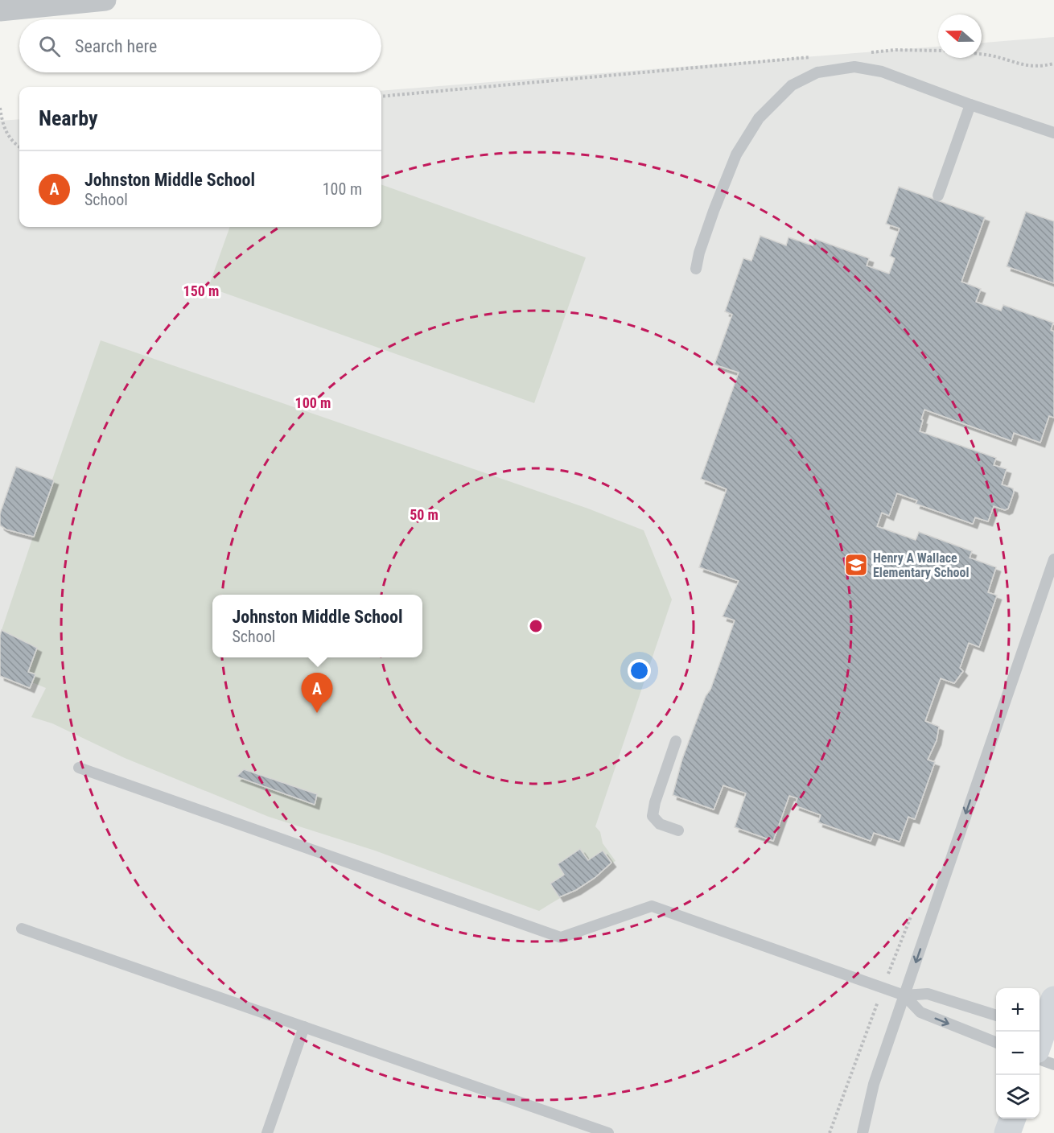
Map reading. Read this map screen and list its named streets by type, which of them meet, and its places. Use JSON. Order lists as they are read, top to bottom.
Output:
{
  "places": {
    "school or university": ["Henry A Wallace Elementary School"]
  },
  "north": "left",
  "page": {
    "search": "Search here",
    "heading": "Nearby",
    "list": [
      {
        "mark": "A",
        "name": "Johnston Middle School",
        "note": "School",
        "value": "100 m"
      }
    ],
    "popup": ["Johnston Middle School", "School"],
    "pins": "A",
    "map_buttons": ["+", "−"]
  },
  "rings": ["150 m", "100 m", "50 m"]
}
